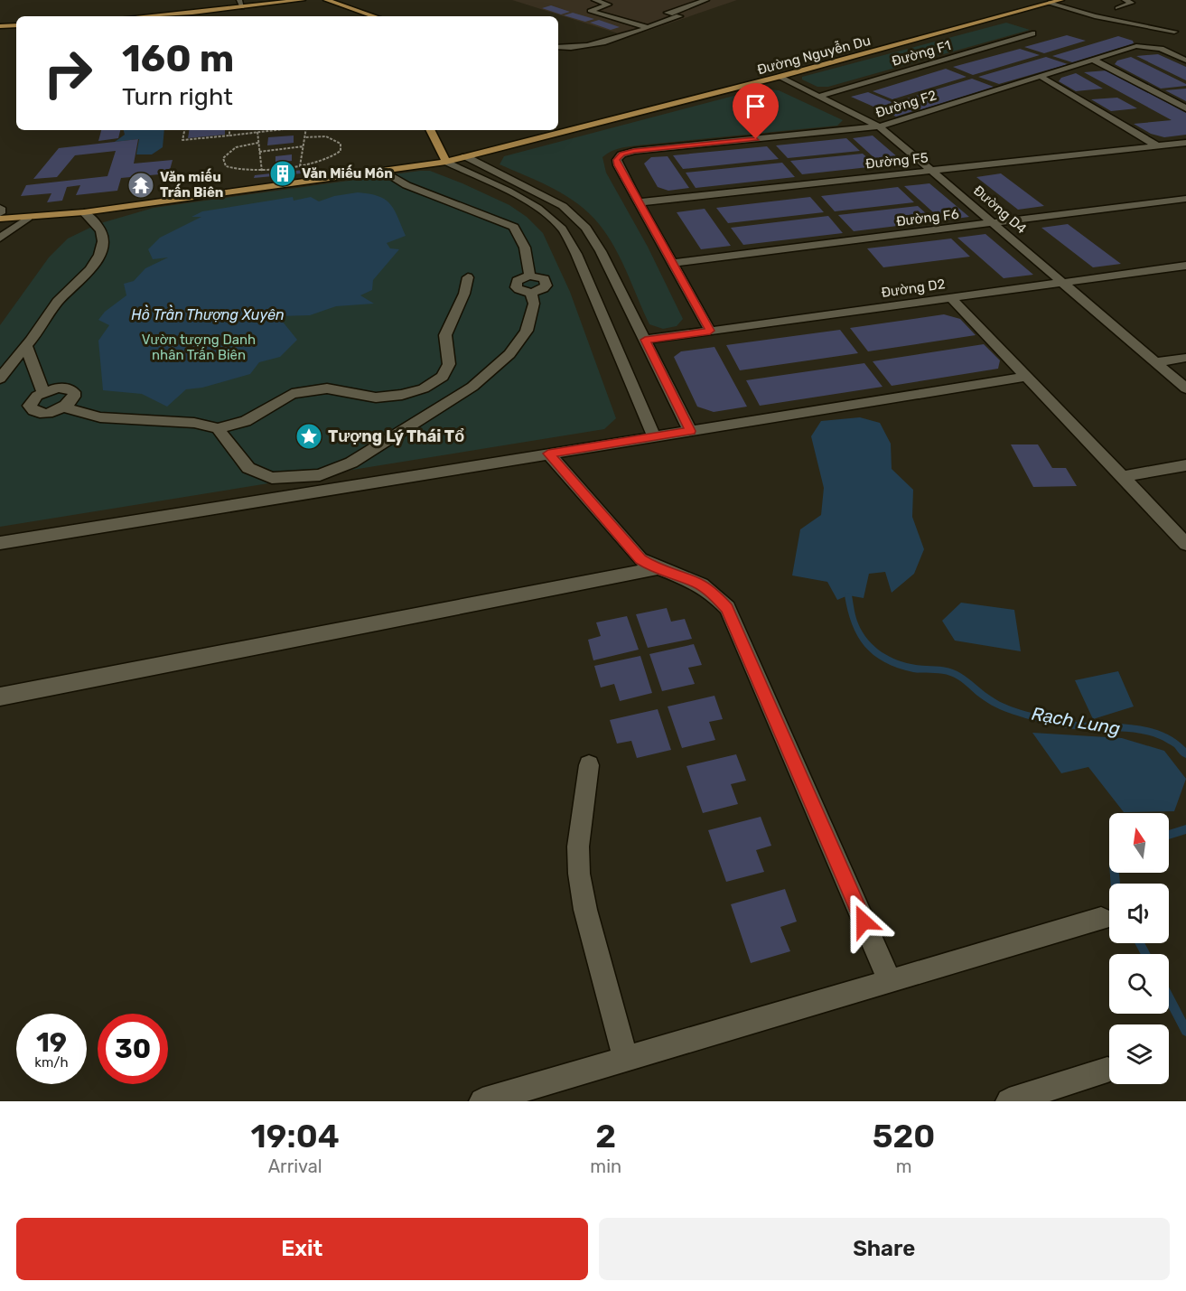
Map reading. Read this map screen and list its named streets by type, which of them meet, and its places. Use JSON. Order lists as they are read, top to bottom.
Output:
{
  "streets": {
    "main road": ["Đường Nguyễn Du"],
    "street": [
      "Đường F1",
      "Đường F2",
      "Đường F5",
      "Đường D4",
      "Đường F6",
      "Đường D2"
    ]
  },
  "crossings": [
    ["Đường F1", "Đường D4"],
    ["Đường Nguyễn Du", "Đường D4"],
    ["Đường F2", "Đường F5"],
    ["Đường F2", "Đường D4"],
    ["Đường F5", "Đường D4"],
    ["Đường D4", "Đường F6"],
    ["Đường D4", "Đường D2"]
  ],
  "water": ["Hồ Trần Thượng Xuyên", "Rạch Lung"],
  "parks": ["Vườn tượng Danh nhân Trấn Biên"],
  "places": {
    "building": ["Văn Miếu Môn"],
    "temple": ["Văn miếu Trấn Biên"],
    "place": ["Tượng Lý Thái Tổ"]
  },
  "north": "top",
  "page": {
    "turn": ["160 m", "Turn right"],
    "speed": "19 km/h",
    "limit": "30",
    "eta": [
      "19:04",
      "Arrival",
      "2",
      "min",
      "520",
      "m"
    ],
    "buttons": ["Exit", "Share"]
  }
}
